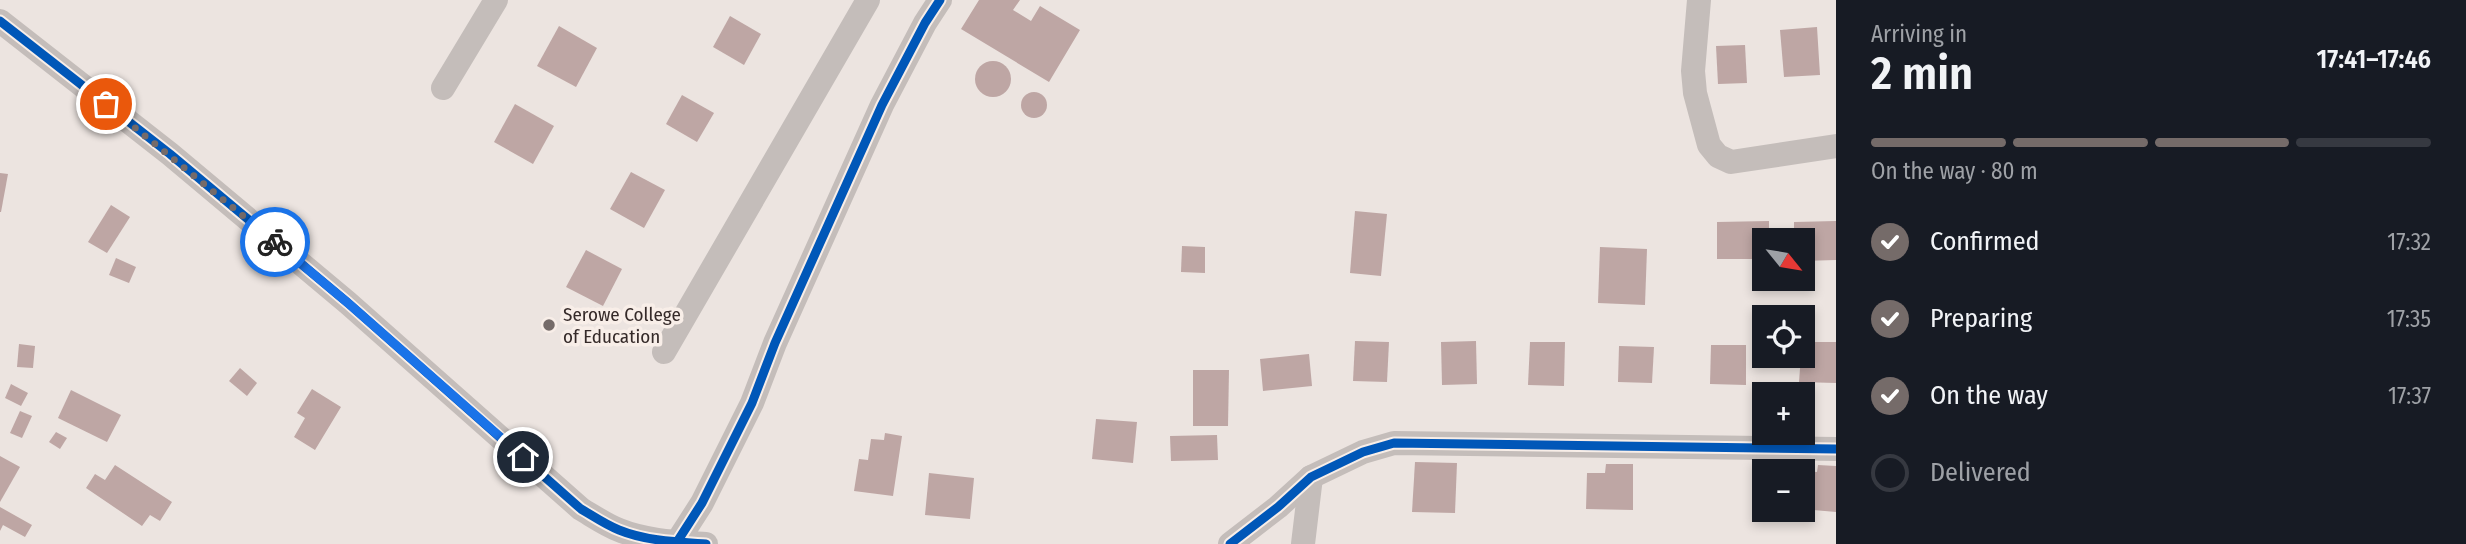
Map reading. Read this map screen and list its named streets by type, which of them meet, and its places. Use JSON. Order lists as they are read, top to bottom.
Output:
{
  "places": ["Serowe College of Education"],
  "north": "bottom right",
  "page": {
    "heading": ["2 min", "Arriving in", "17:41–17:46"],
    "bar": "On the way · 80 m",
    "list": [
      ["Confirmed", "17:32"],
      ["Preparing", "17:35"],
      ["On the way", "17:37"],
      "Delivered"
    ],
    "map_buttons": ["+", "−"]
  }
}
